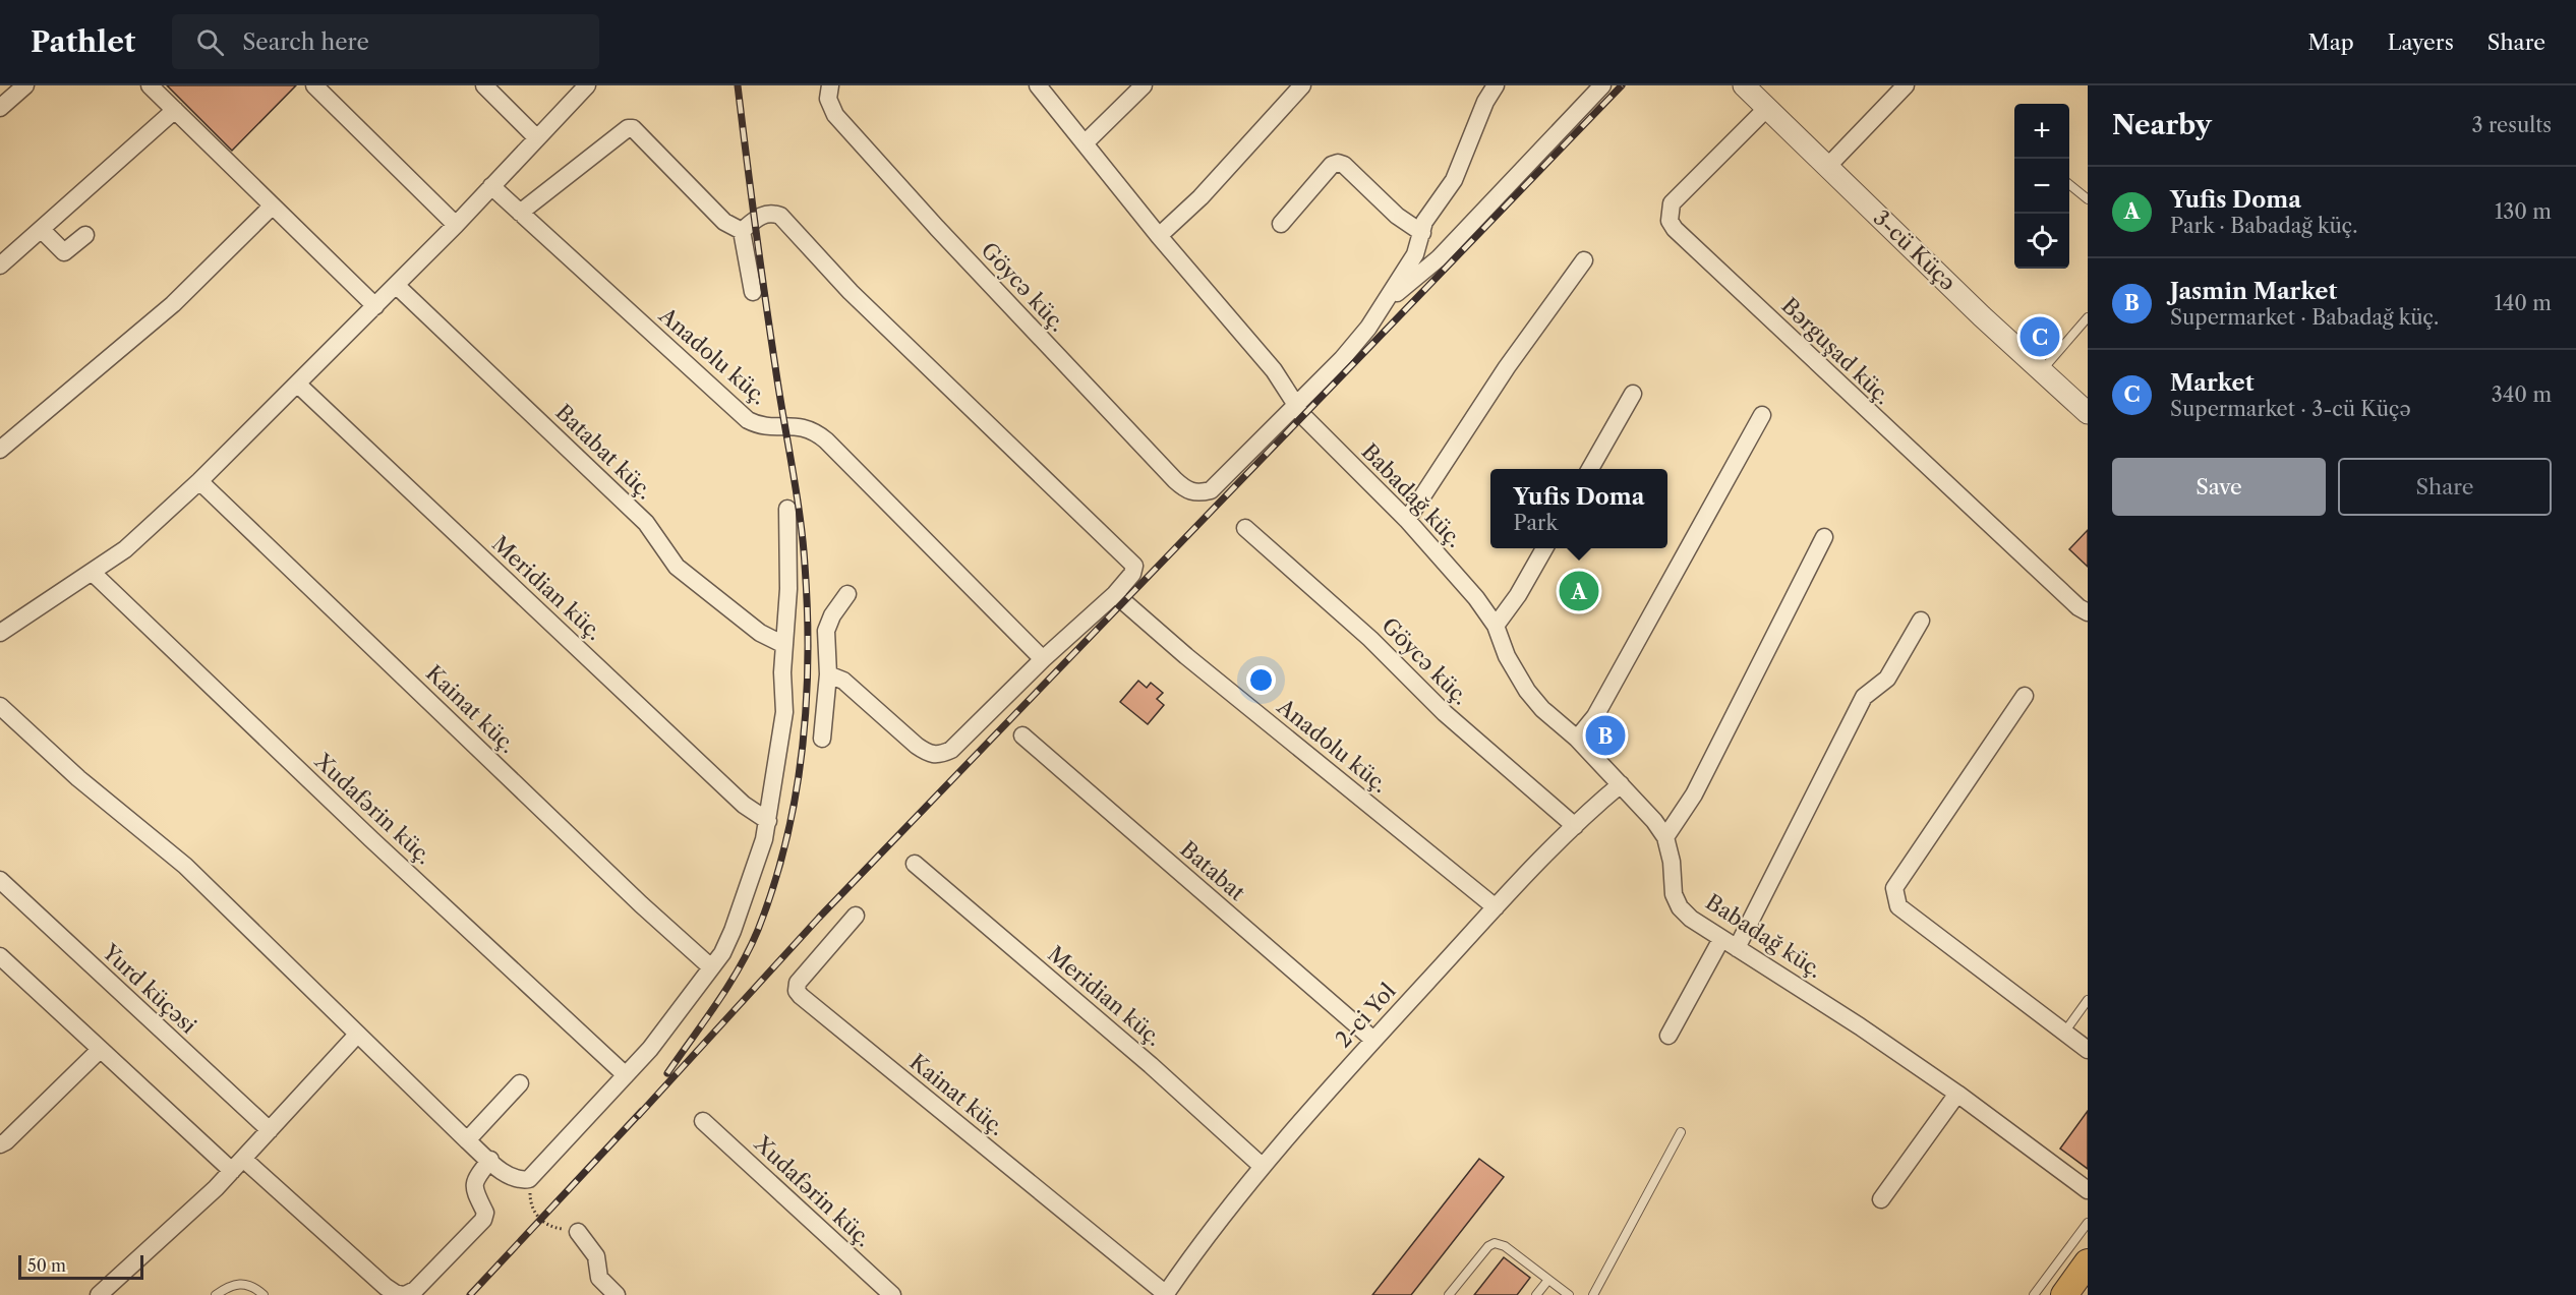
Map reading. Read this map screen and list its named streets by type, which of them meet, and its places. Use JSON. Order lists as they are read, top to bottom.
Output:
{
  "streets": {
    "street": [
      "3-cü Küçə",
      "Göycə küç.",
      "Bərguşad küç.",
      "Anadolu küç.",
      "Batabat küç.",
      "Babadağ küç.",
      "Meridian küç.",
      "Kainat küç.",
      "Xudafərin küç.",
      "Batabat",
      "Yurd küçəsi",
      "2-ci Yol"
    ]
  },
  "crossings": [
    ["3-cü Küçə", "Bərguşad küç."],
    ["Göycə küç.", "Babadağ küç."],
    ["Göycə küç.", "2-ci Yol"],
    ["Anadolu küç.", "2-ci Yol"],
    ["Babadağ küç.", "2-ci Yol"],
    ["Meridian küç.", "2-ci Yol"],
    ["Kainat küç.", "2-ci Yol"],
    ["Batabat", "2-ci Yol"]
  ],
  "scale_bar": "50 m",
  "page": {
    "header": "Pathlet",
    "search": "Search here",
    "nav": ["Map", "Layers", "Share"],
    "heading": ["Nearby", "3 results"],
    "map_buttons": ["+", "−"],
    "list": [
      {
        "mark": "A",
        "name": "Yufis Doma",
        "note": "Park · Babadağ küç.",
        "value": "130 m"
      },
      {
        "mark": "B",
        "name": "Jasmin Market",
        "note": "Supermarket · Babadağ küç.",
        "value": "140 m"
      },
      {
        "mark": "C",
        "name": "Market",
        "note": "Supermarket · 3-cü Küçə",
        "value": "340 m"
      }
    ],
    "pins": ["C", "A", "B"],
    "buttons": ["Save", "Share"],
    "popup": ["Yufis Doma", "Park"],
    "scale": "50 m"
  }
}
